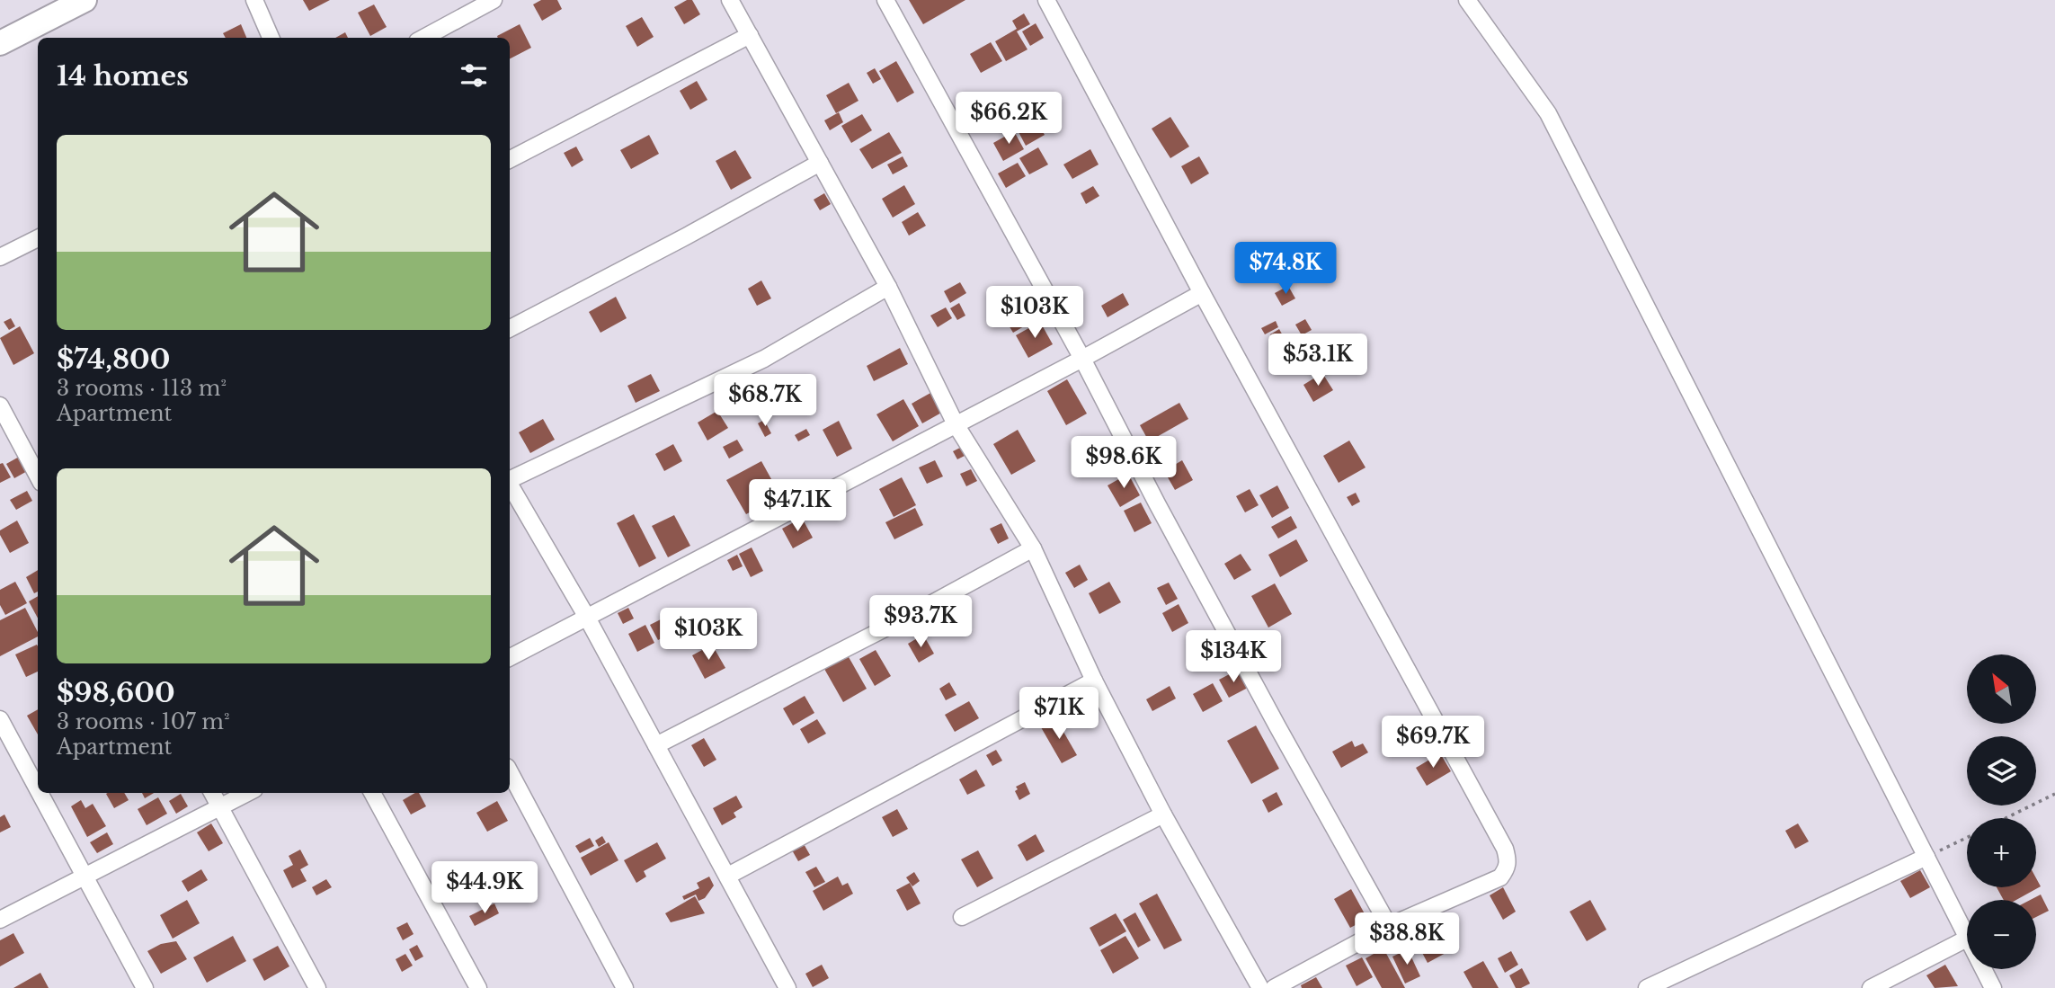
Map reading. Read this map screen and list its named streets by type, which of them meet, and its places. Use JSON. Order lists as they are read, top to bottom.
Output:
{
  "north": "top left",
  "page": {
    "heading": "14 homes",
    "price": [
      "$66.2K",
      "$74.8K",
      "$103K",
      "$53.1K",
      "$68.7K",
      "$98.6K",
      "$47.1K",
      "$93.7K",
      "$103K",
      "$134K",
      "$71K",
      "$69.7K",
      "$44.9K",
      "$38.8K"
    ],
    "list": [
      {
        "name": "$74,800",
        "note": "3 rooms · 113 m² · Apartment"
      },
      {
        "name": "$98,600",
        "note": "3 rooms · 107 m² · Apartment"
      }
    ],
    "map_buttons": ["+", "−"]
  }
}
